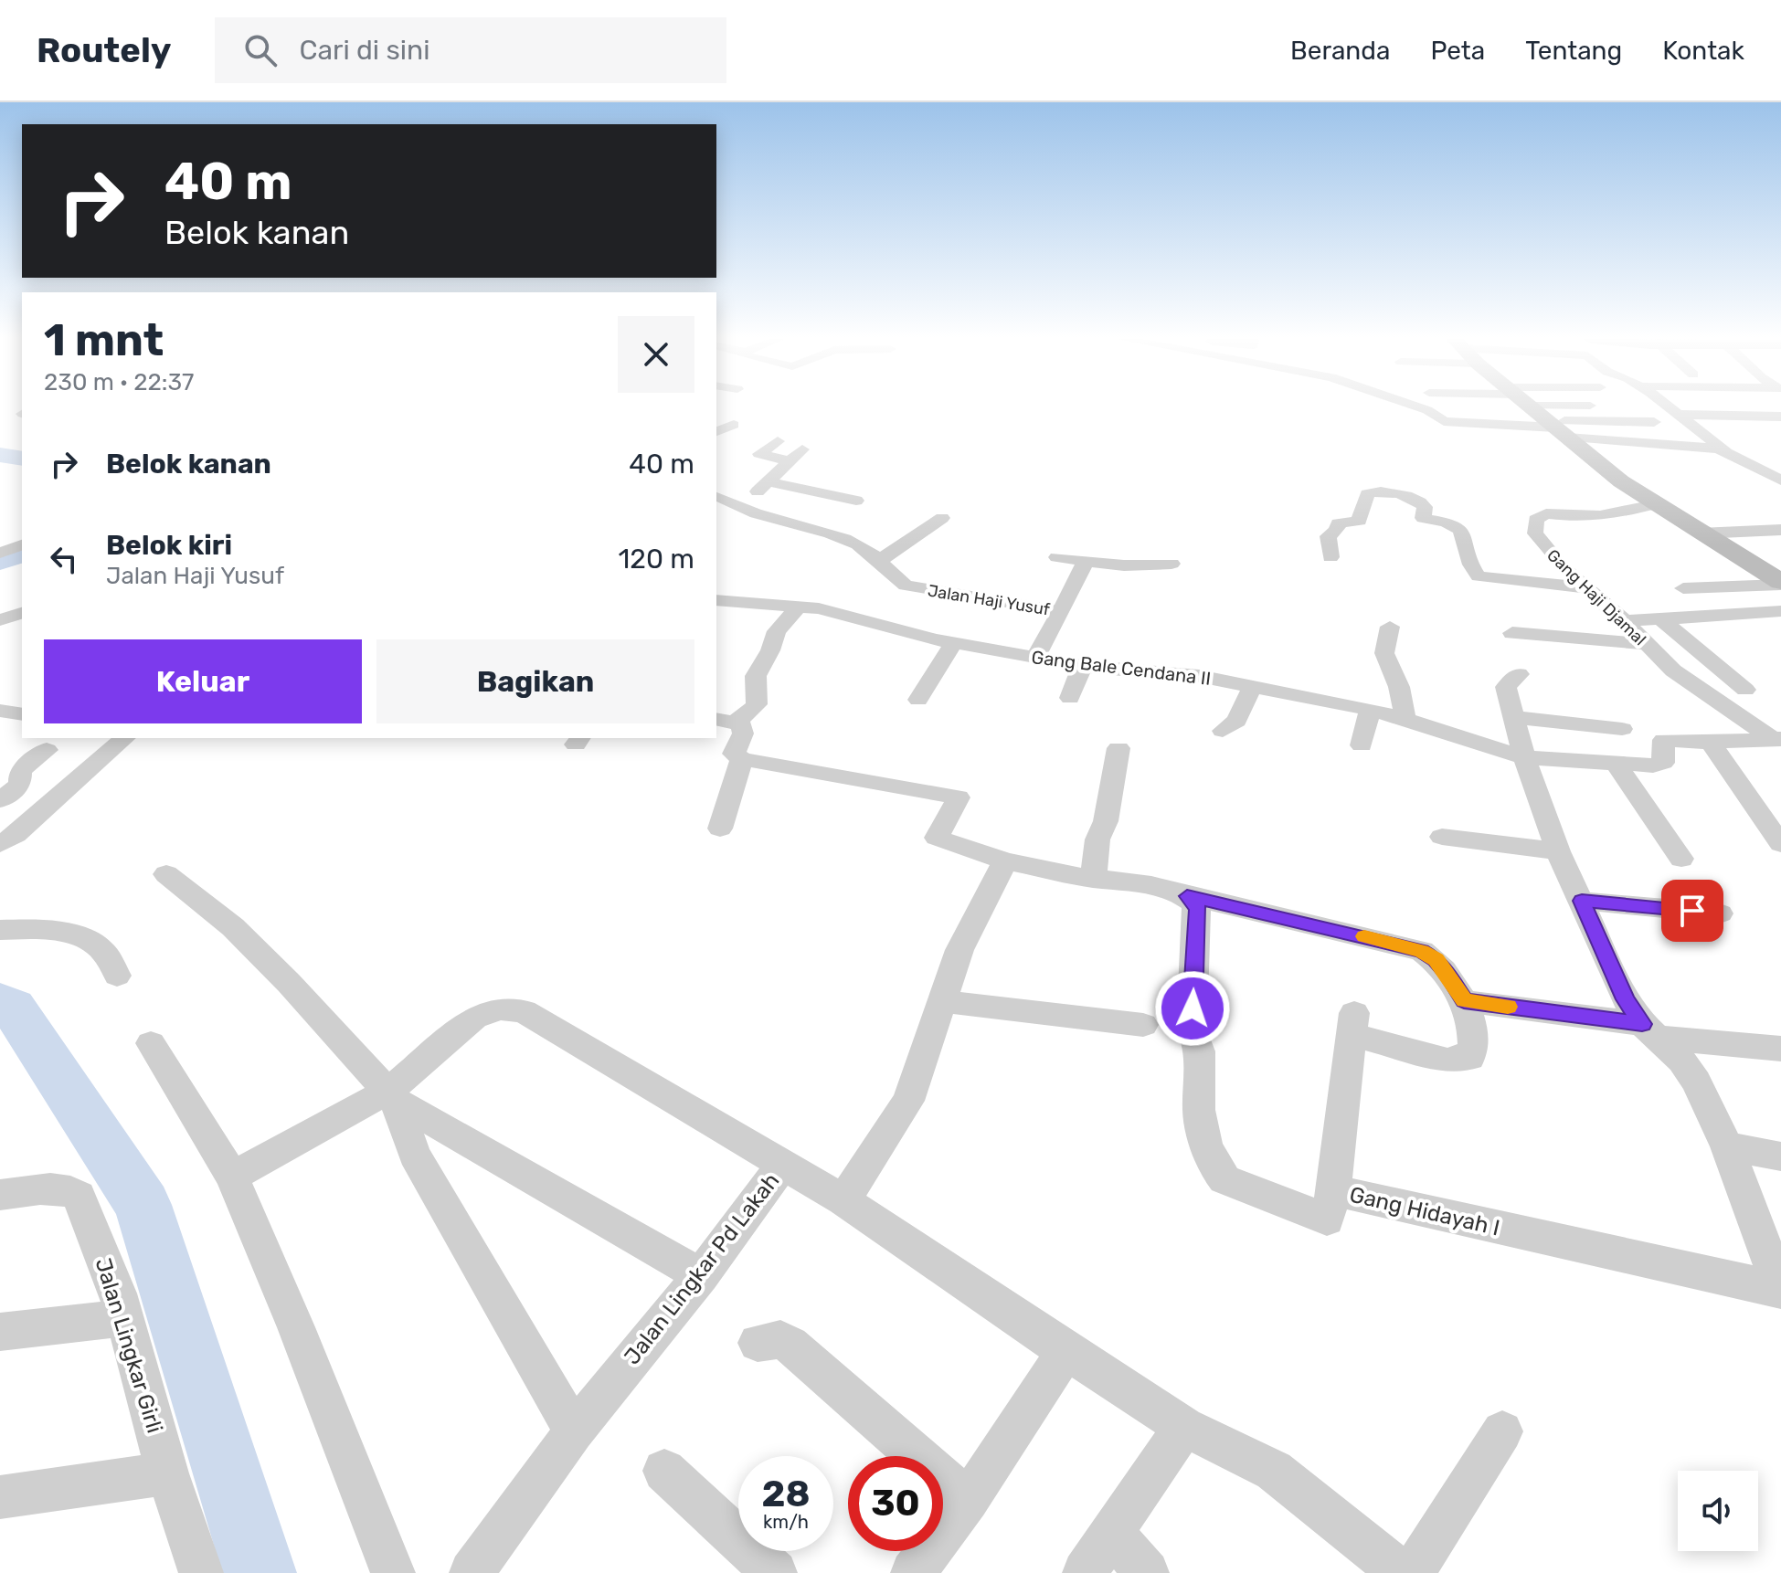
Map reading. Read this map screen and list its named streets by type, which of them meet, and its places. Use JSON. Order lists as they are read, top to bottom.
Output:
{
  "streets": {
    "street": [
      "Gang Haji Djamal",
      "Jalan Haji Yusuf",
      "Gang Bale Cendana II",
      "Gang Hidayah I",
      "Jalan Lingkar Pd Lakah",
      "Jalan Lingkar Girli"
    ]
  },
  "crossings": [
    ["Jalan Haji Yusuf", "Gang Bale Cendana II"]
  ],
  "page": {
    "header": "Routely",
    "search": "Cari di sini",
    "nav": [
      "Beranda",
      "Peta",
      "Tentang",
      "Kontak"
    ],
    "turn": ["40 m", "Belok kanan"],
    "heading": ["1 mnt", "230 m · 22:37"],
    "list": [
      {
        "name": "Belok kanan",
        "value": "40 m"
      },
      {
        "name": "Belok kiri",
        "note": "Jalan Haji Yusuf",
        "value": "120 m"
      }
    ],
    "buttons": ["Keluar", "Bagikan"],
    "speed": "28 km/h",
    "limit": "30"
  }
}
